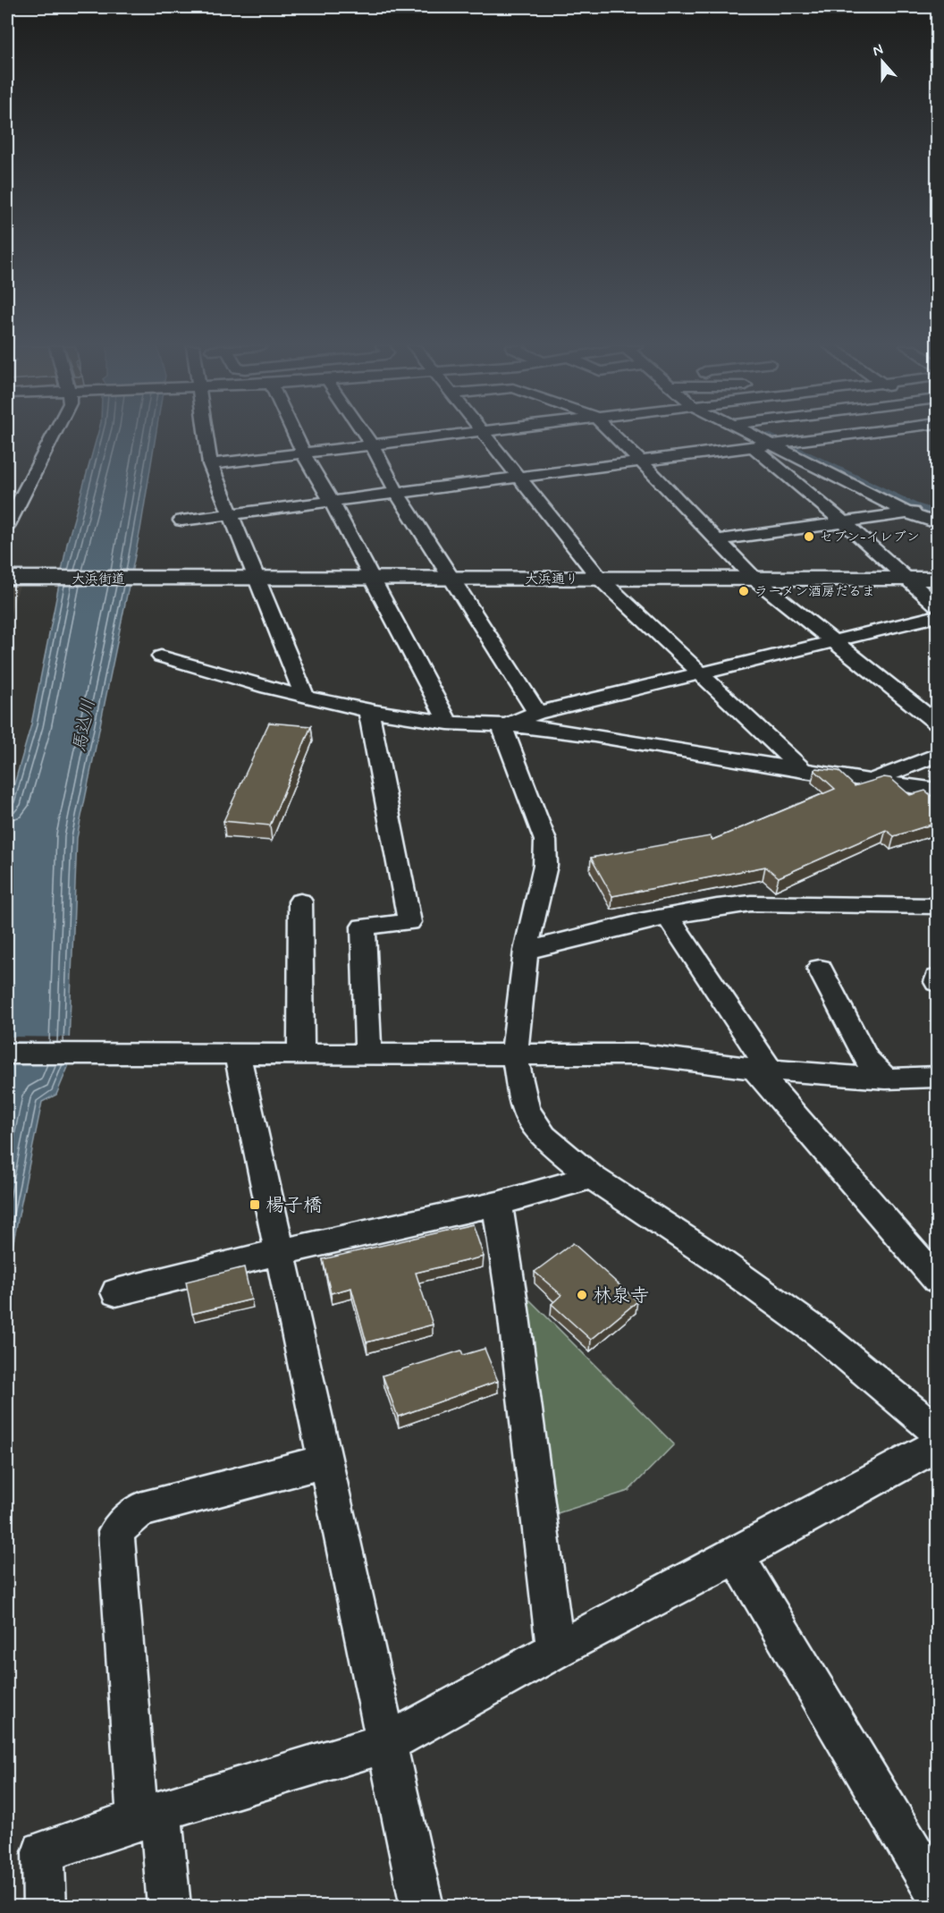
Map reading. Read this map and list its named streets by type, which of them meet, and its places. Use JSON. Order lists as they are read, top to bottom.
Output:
{
  "streets": {
    "street": ["大浜街道", "大浜通り"]
  },
  "crossings": [
    ["大浜街道", "大浜通り"]
  ],
  "water": ["馬込川"],
  "places": {
    "other": ["セブン-イレブン", "ラーメン酒房だるま", "林泉寺"],
    "transit": ["楊子橋"]
  },
  "north": "top"
}
